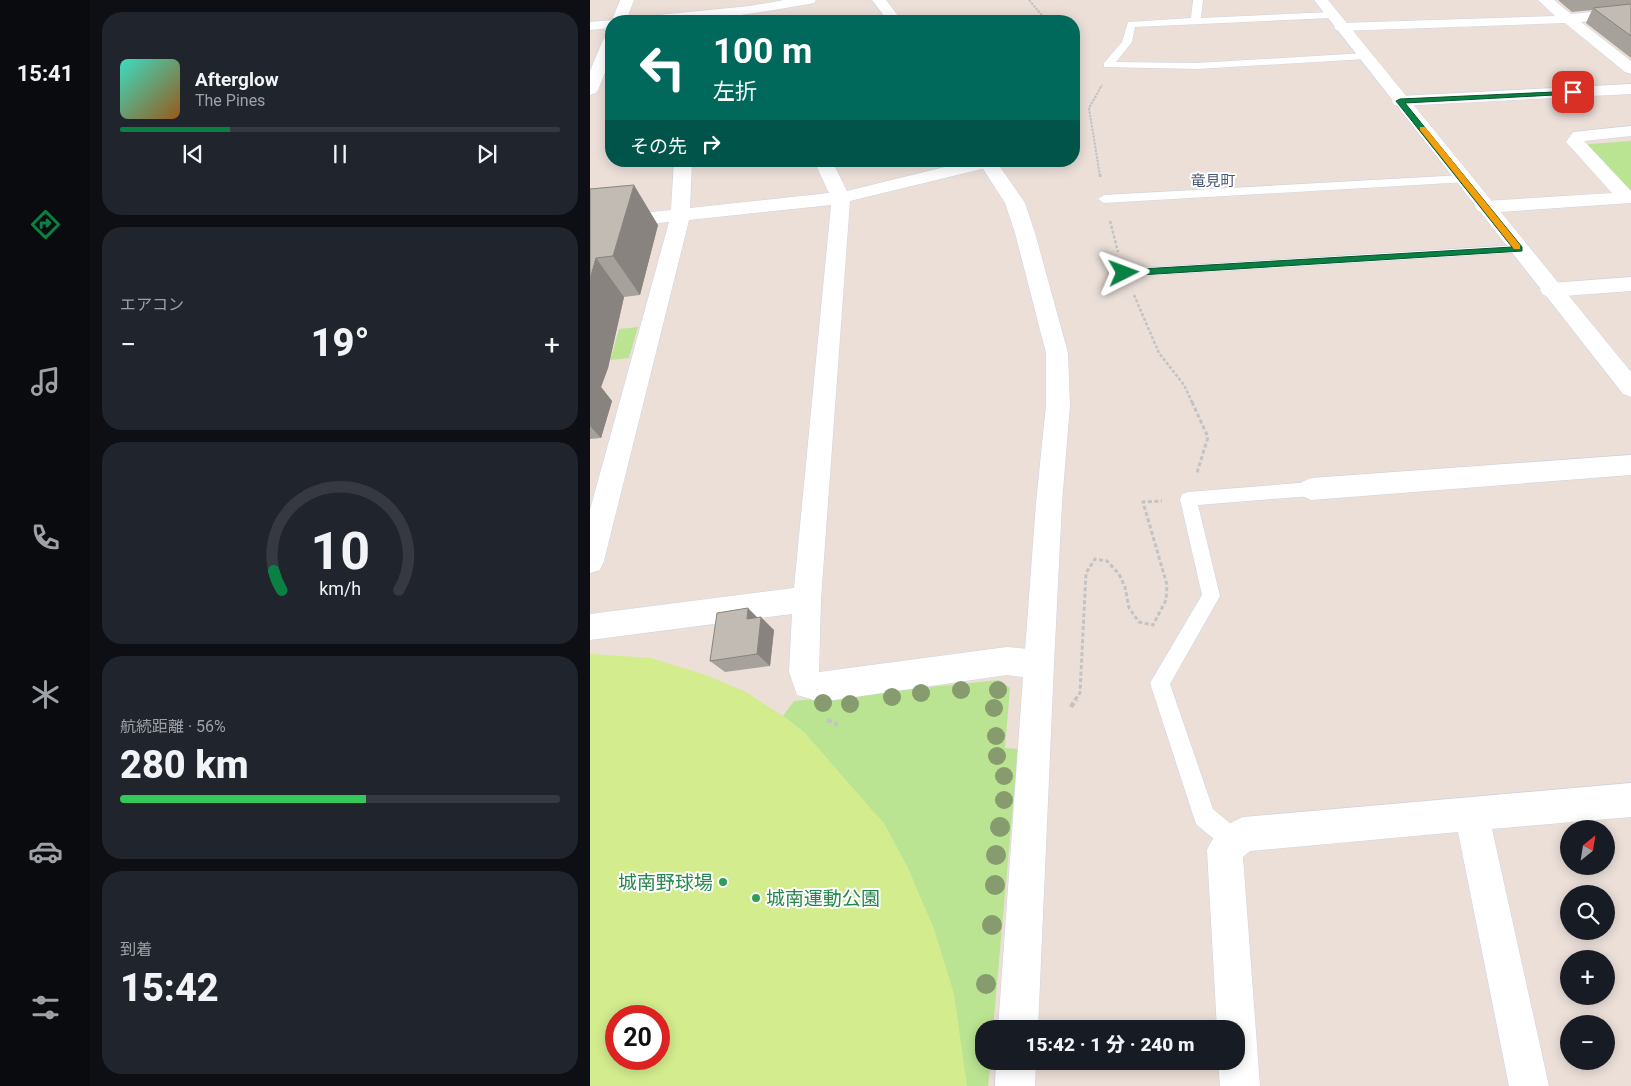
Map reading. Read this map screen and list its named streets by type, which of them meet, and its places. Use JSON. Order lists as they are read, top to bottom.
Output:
{
  "districts": ["竜見町"],
  "places": ["城南野球場", "城南運動公園"],
  "north": "top right",
  "page": {
    "tabs": "15:41",
    "turn": ["100 m", "左折"],
    "song": ["Afterglow", "The Pines"],
    "then": "その先",
    "tile": [
      "エアコン",
      ["航続距離 · 56%", "280 km"],
      ["到着", "15:42"]
    ],
    "heat": ["−", "19°", "+"],
    "map_buttons": ["+", "−"],
    "limit": "20",
    "trip": "15:42 · 1 分 · 240 m",
    "gauge": ["10", "km/h"]
  }
}
